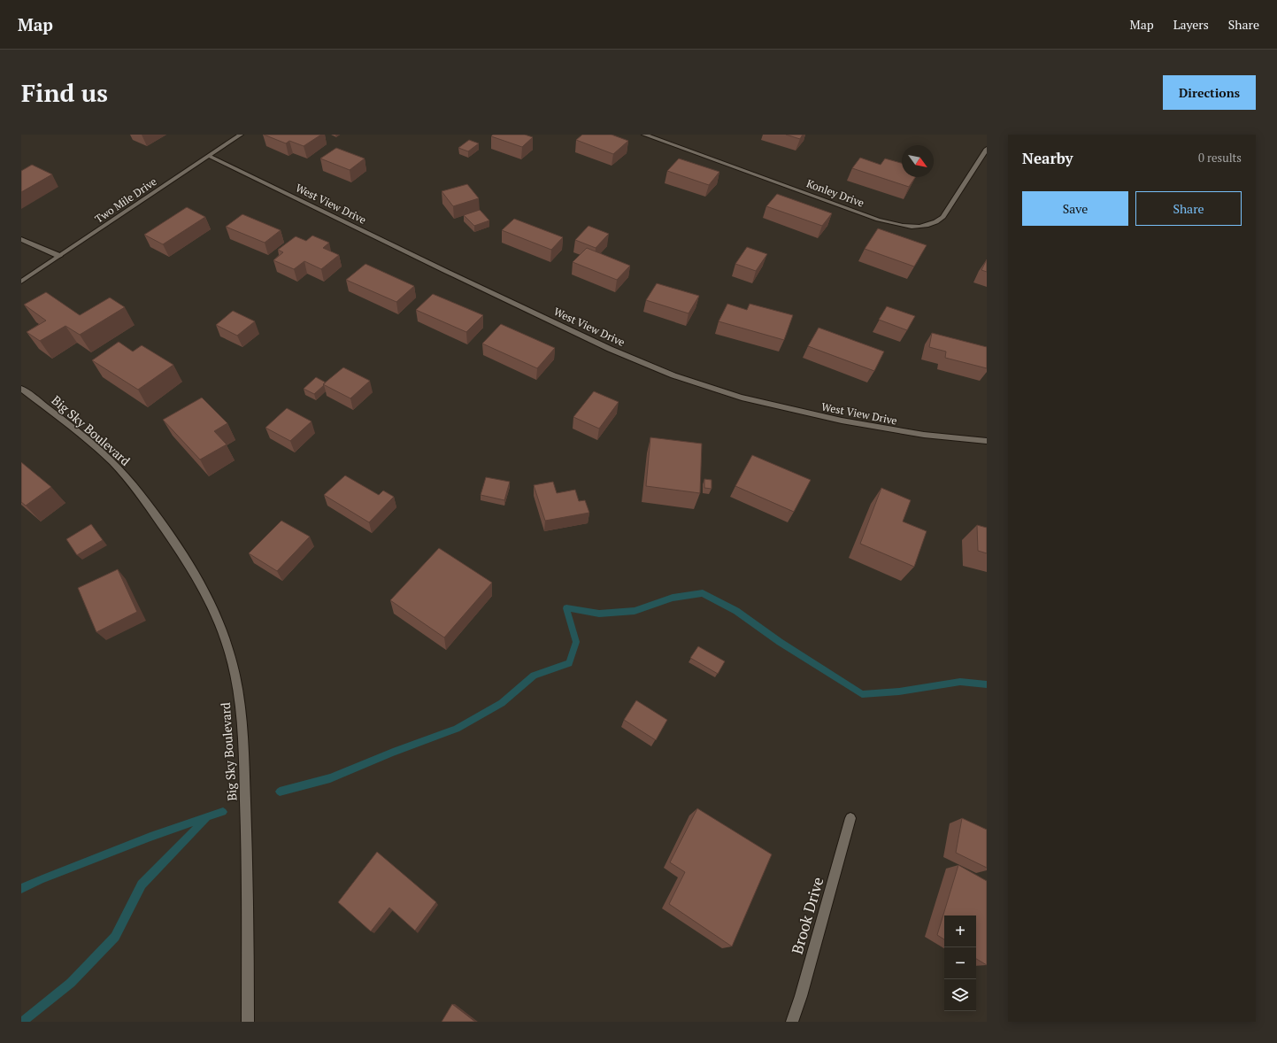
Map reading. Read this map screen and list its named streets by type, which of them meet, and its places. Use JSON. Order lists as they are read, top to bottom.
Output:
{
  "streets": {
    "street": [
      "Konley Drive",
      "Two Mile Drive",
      "West View Drive",
      "Big Sky Boulevard",
      "Brook Drive"
    ]
  },
  "crossings": [
    ["Two Mile Drive", "West View Drive"]
  ],
  "north": "bottom right",
  "page": {
    "header": "Map",
    "nav": ["Map", "Layers", "Share"],
    "buttons": [
      "Directions",
      ["Save", "Share"]
    ],
    "title": "Find us",
    "heading": ["Nearby", "0 results"],
    "map_buttons": ["+", "−"]
  }
}
